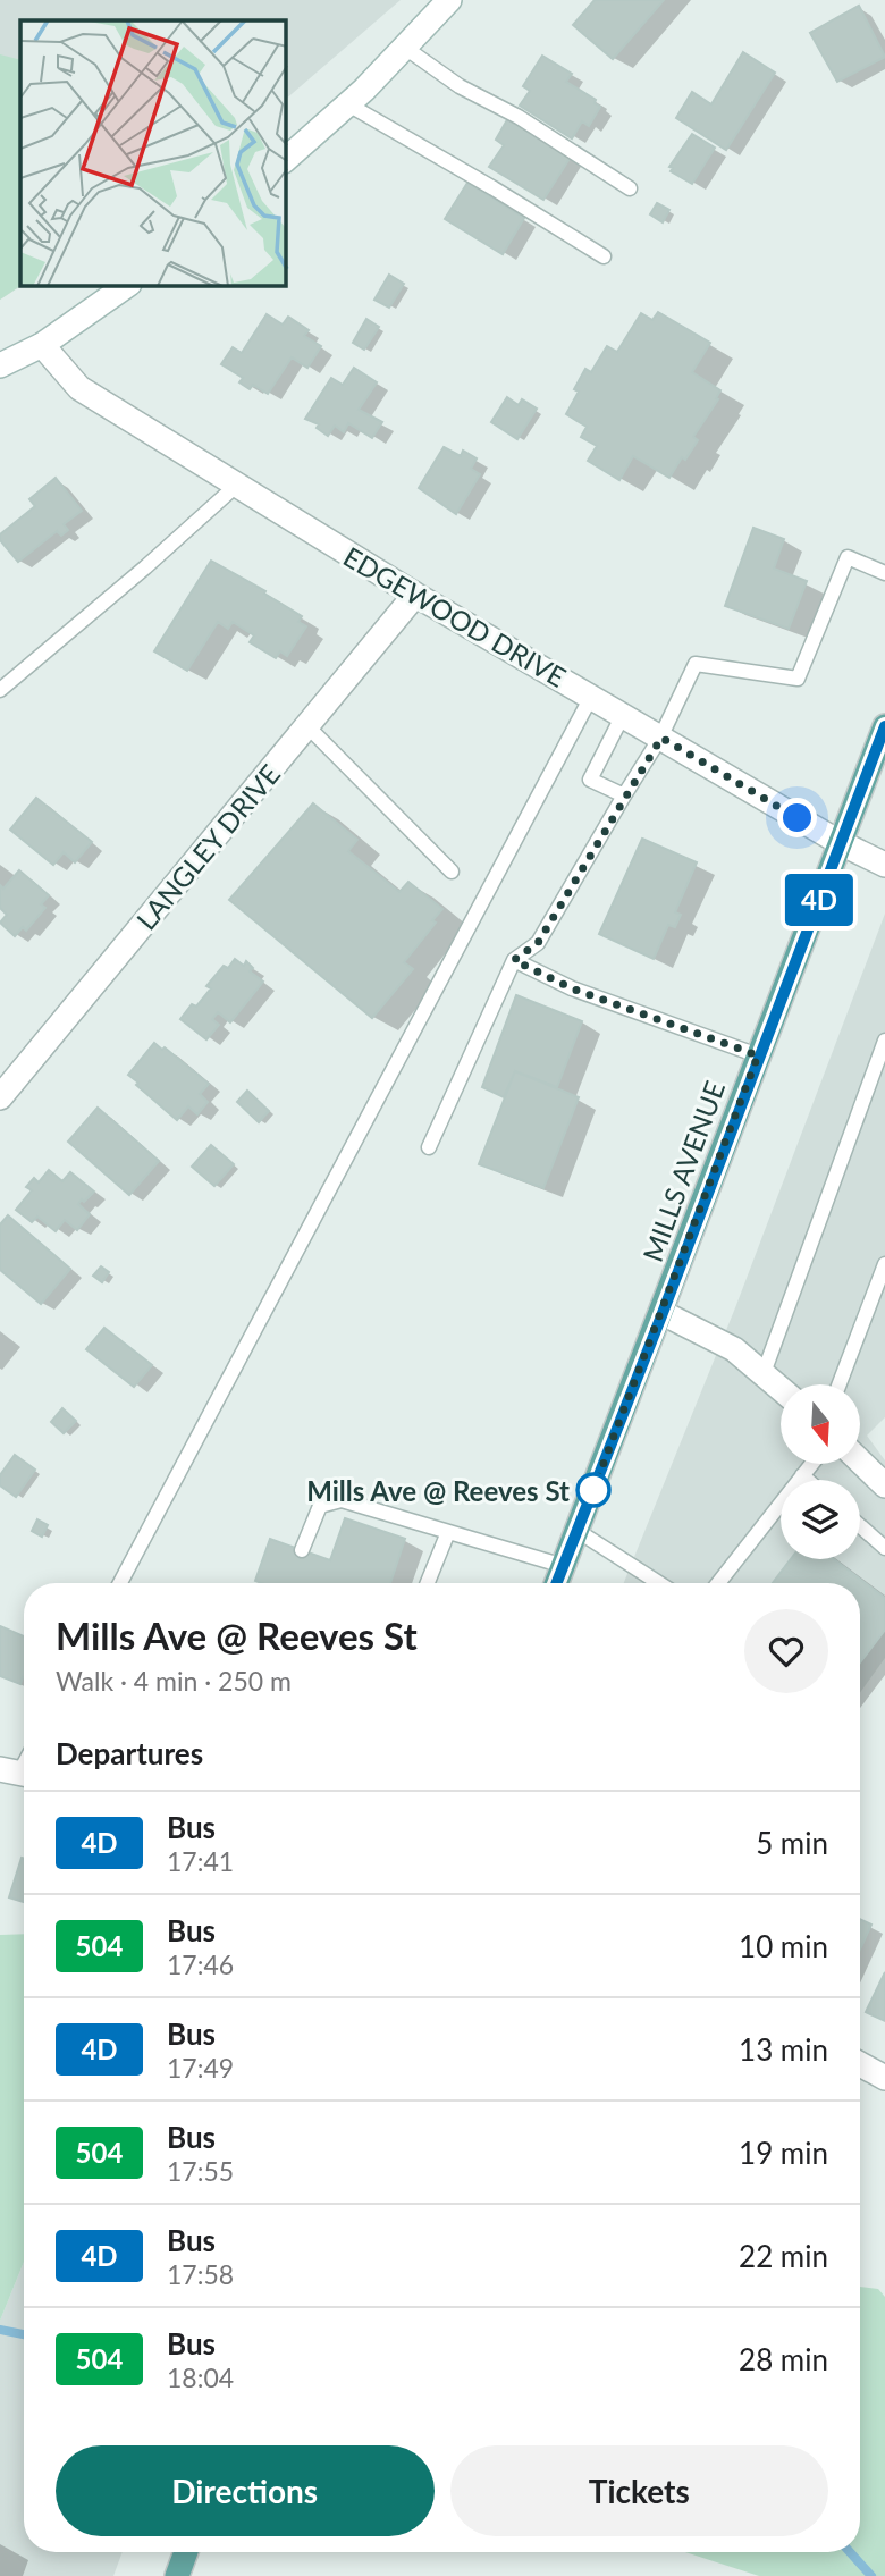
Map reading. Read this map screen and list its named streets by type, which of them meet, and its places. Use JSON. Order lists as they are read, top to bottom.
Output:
{
  "streets": {
    "main road": ["MILLS AVENUE"],
    "street": ["EDGEWOOD DRIVE", "LANGLEY DRIVE"]
  },
  "crossings": [
    ["EDGEWOOD DRIVE", "LANGLEY DRIVE"],
    ["EDGEWOOD DRIVE", "MILLS AVENUE"]
  ],
  "places": ["Mills Ave @ Reeves St"],
  "lines": ["bus line 4D"],
  "north": "bottom",
  "page": {
    "on_map": "4D",
    "heading": [
      ["Mills Ave @ Reeves St", "Walk · 4 min · 250 m"],
      "Departures"
    ],
    "list": [
      {
        "mark": "4D",
        "name": "Bus",
        "note": "17:41",
        "value": "5 min"
      },
      {
        "mark": "504",
        "name": "Bus",
        "note": "17:46",
        "value": "10 min"
      },
      {
        "mark": "4D",
        "name": "Bus",
        "note": "17:49",
        "value": "13 min"
      },
      {
        "mark": "504",
        "name": "Bus",
        "note": "17:55",
        "value": "19 min"
      },
      {
        "mark": "4D",
        "name": "Bus",
        "note": "17:58",
        "value": "22 min"
      },
      {
        "mark": "504",
        "name": "Bus",
        "note": "18:04",
        "value": "28 min"
      }
    ],
    "buttons": ["Directions", "Tickets"]
  }
}
